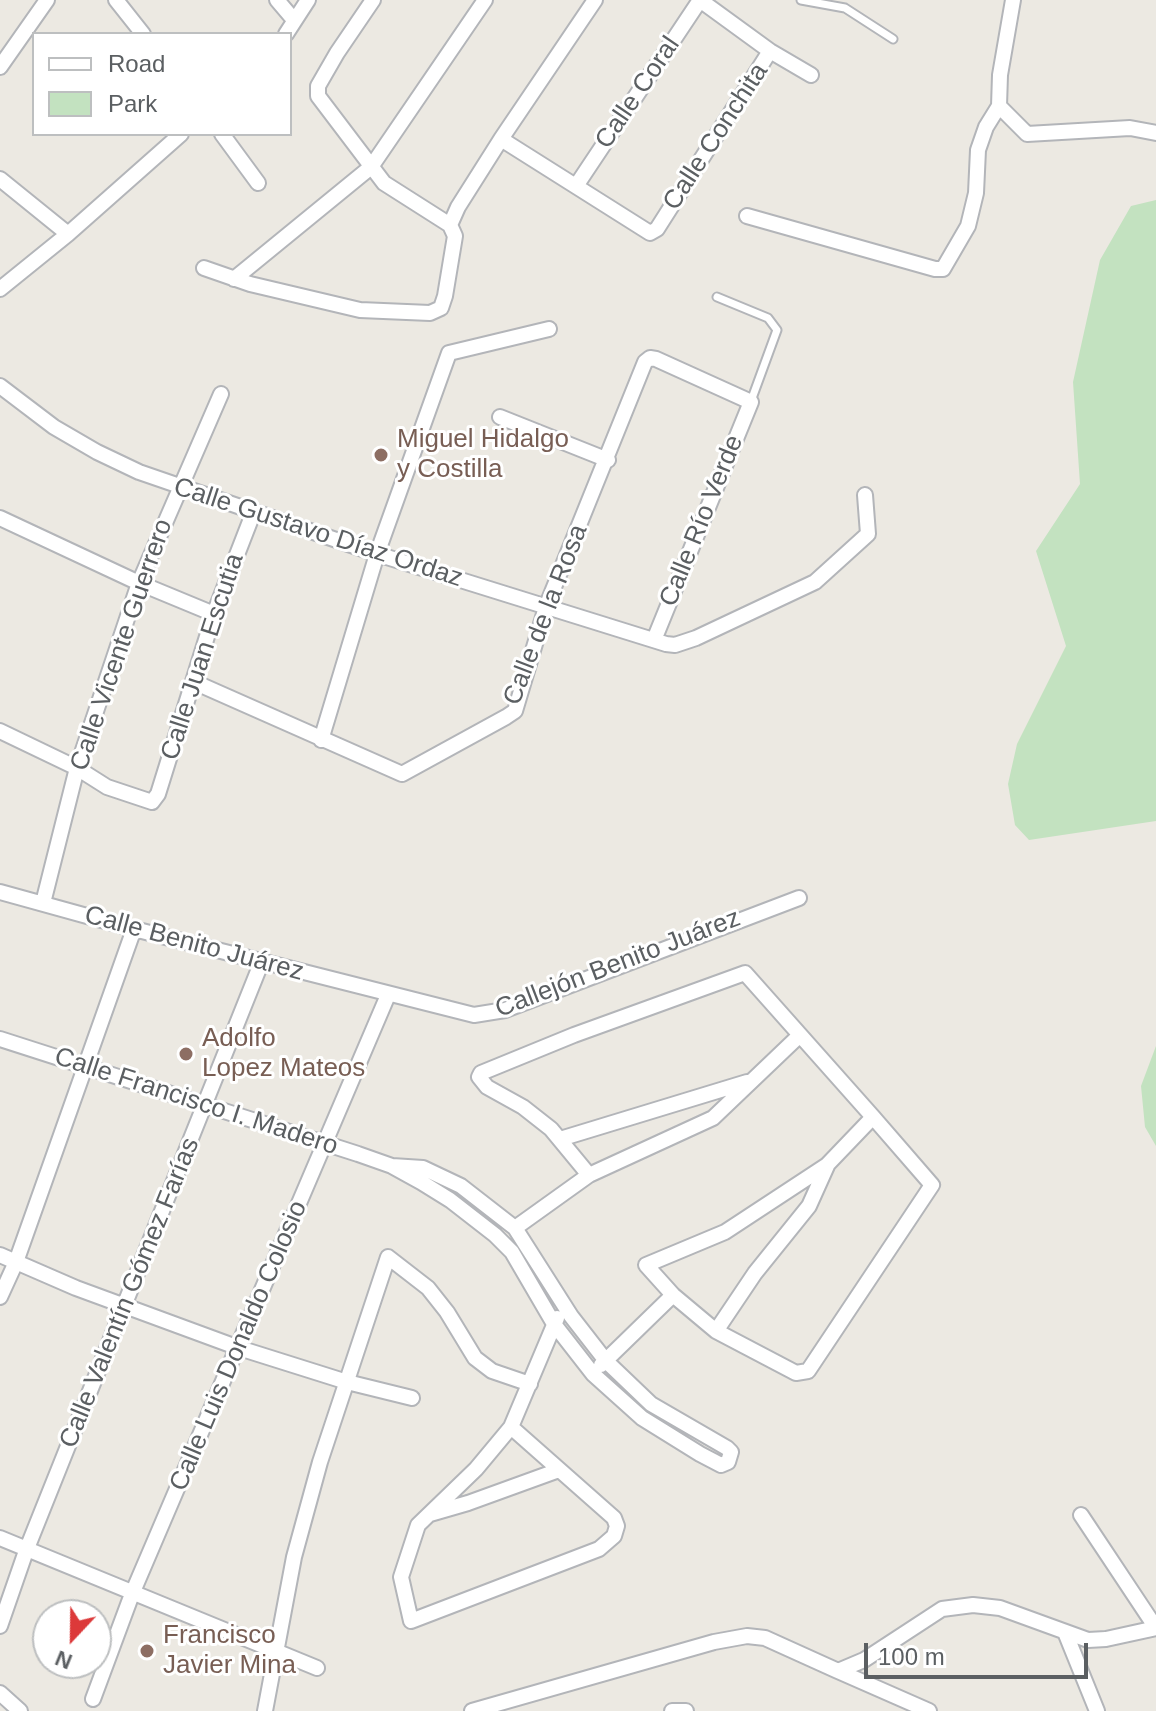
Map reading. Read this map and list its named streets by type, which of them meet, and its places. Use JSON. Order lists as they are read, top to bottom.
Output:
{
  "streets": {
    "street": [
      "Calle Coral",
      "Calle Conchita",
      "Calle Río Verde",
      "Calle Gustavo Díaz Ordaz",
      "Calle de la Rosa",
      "Calle Vicente Guerrero",
      "Calle Juan Escutia",
      "Calle Benito Juárez",
      "Callejón Benito Juárez",
      "Calle Francisco I. Madero",
      "Calle Valentín Gómez Farías",
      "Calle Luis Donaldo Colosio"
    ]
  },
  "crossings": [
    ["Calle Coral", "Calle Conchita"],
    ["Calle Río Verde", "Calle Gustavo Díaz Ordaz"],
    ["Calle Río Verde", "Calle de la Rosa"],
    ["Calle Gustavo Díaz Ordaz", "Calle de la Rosa"],
    ["Calle Gustavo Díaz Ordaz", "Calle Vicente Guerrero"],
    ["Calle Gustavo Díaz Ordaz", "Calle Juan Escutia"],
    ["Calle Vicente Guerrero", "Calle Juan Escutia"],
    ["Calle Vicente Guerrero", "Calle Benito Juárez"],
    ["Calle Benito Juárez", "Callejón Benito Juárez"],
    ["Calle Benito Juárez", "Calle Valentín Gómez Farías"],
    ["Calle Benito Juárez", "Calle Luis Donaldo Colosio"],
    ["Callejón Benito Juárez", "Calle Luis Donaldo Colosio"],
    ["Calle Francisco I. Madero", "Calle Valentín Gómez Farías"],
    ["Calle Francisco I. Madero", "Calle Luis Donaldo Colosio"]
  ],
  "places": ["Miguel Hidalgo y Costilla", "Adolfo Lopez Mateos", "Francisco Javier Mina"],
  "legend": ["Road", "Park"],
  "scale_bar": "100 m",
  "north": "bottom"
}
